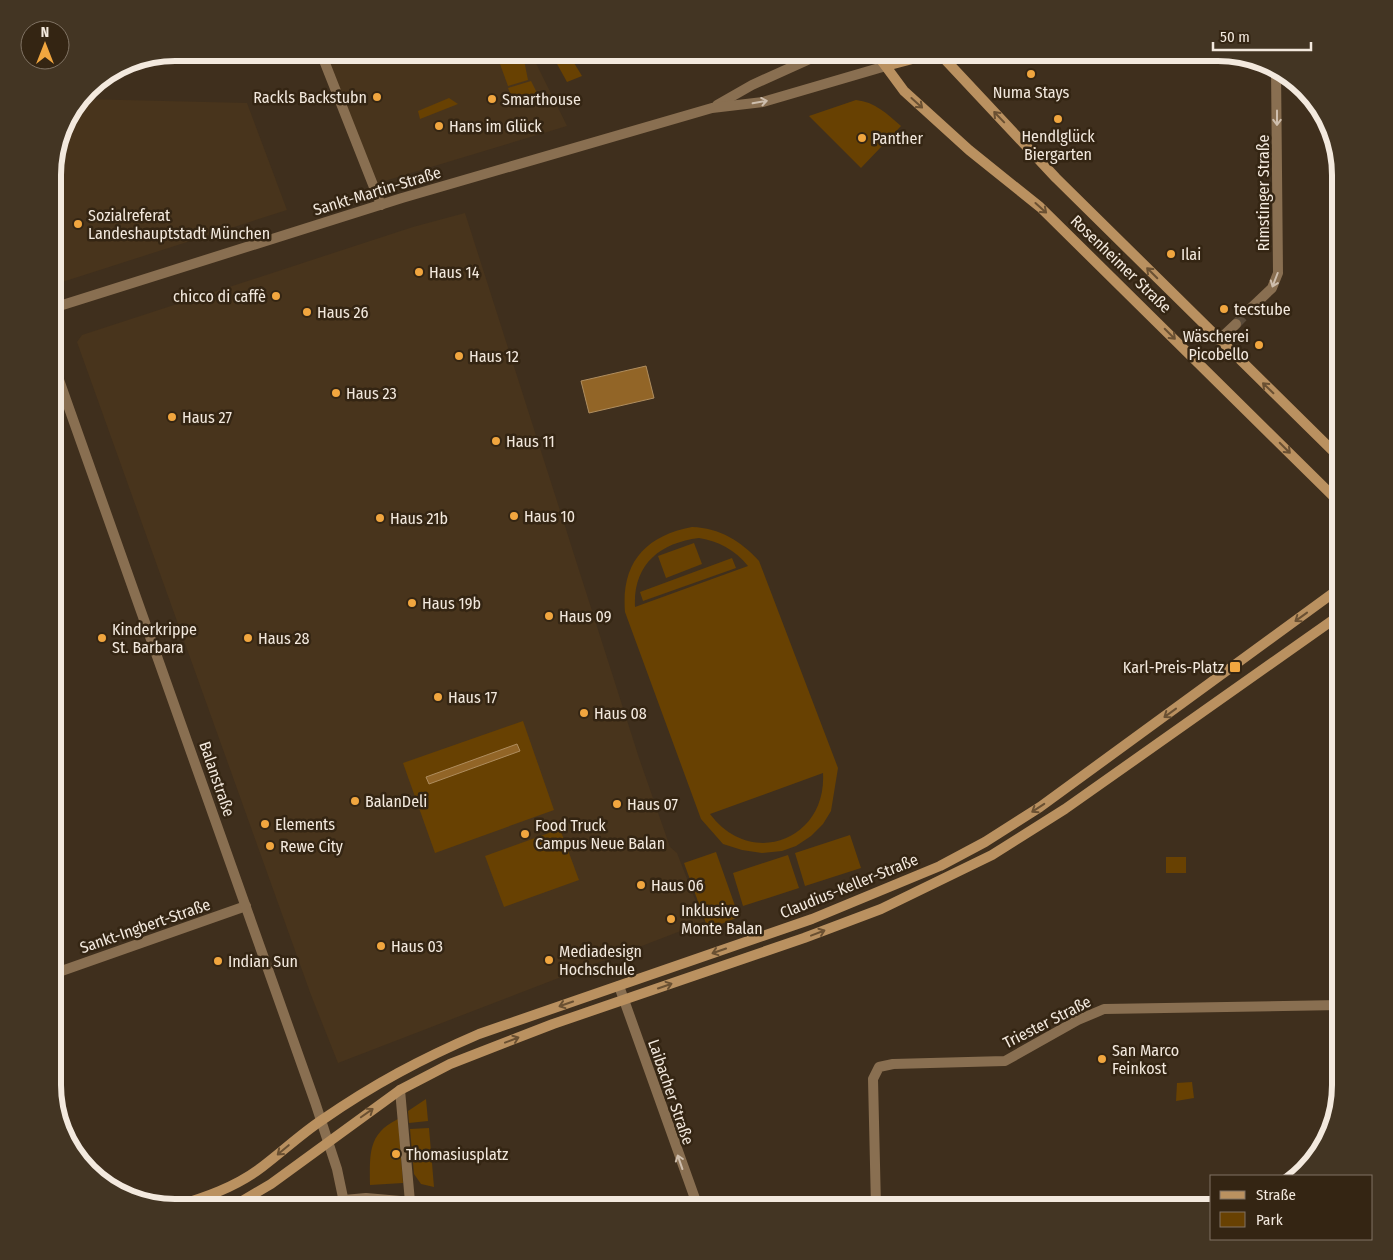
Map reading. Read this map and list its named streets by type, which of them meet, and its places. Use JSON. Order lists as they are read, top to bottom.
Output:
{
  "streets": {
    "main road": ["Sankt-Martin-Straße", "Rosenheimer Straße", "Claudius-Keller-Straße"],
    "street": [
      "Rimstinger Straße",
      "Balanstraße",
      "Sankt-Ingbert-Straße",
      "Triester Straße",
      "Laibacher Straße"
    ]
  },
  "crossings": [
    ["Sankt-Martin-Straße", "Rosenheimer Straße"],
    ["Balanstraße", "Claudius-Keller-Straße"],
    ["Balanstraße", "Sankt-Ingbert-Straße"],
    ["Claudius-Keller-Straße", "Laibacher Straße"]
  ],
  "one_way": ["Rimstinger Straße", "Laibacher Straße"],
  "places": {
    "other": [
      "Numa Stays",
      "Rackls Backstubn",
      "Smarthouse",
      "Hendlglück Biergarten",
      "Hans im Glück",
      "Panther",
      "Sozialreferat Landeshauptstadt München",
      "Ilai",
      "Haus 14",
      "chicco di caffè",
      "tecstube",
      "Haus 26",
      "Wäscherei Picobello",
      "Haus 12",
      "Haus 23",
      "Haus 27",
      "Haus 11",
      "Haus 10",
      "Haus 21b",
      "Haus 19b",
      "Haus 09",
      "Kinderkrippe St. Barbara",
      "Haus 28",
      "Haus 17",
      "Haus 08",
      "BalanDeli",
      "Haus 07",
      "Elements",
      "Food Truck Campus Neue Balan",
      "Rewe City",
      "Haus 06",
      "Inklusive Monte Balan",
      "Haus 03",
      "Mediadesign Hochschule",
      "Indian Sun",
      "San Marco Feinkost",
      "Thomasiusplatz"
    ],
    "transit": ["Karl-Preis-Platz"]
  },
  "legend": ["Straße", "Park"],
  "scale_bar": "50 m",
  "north": "top"
}
